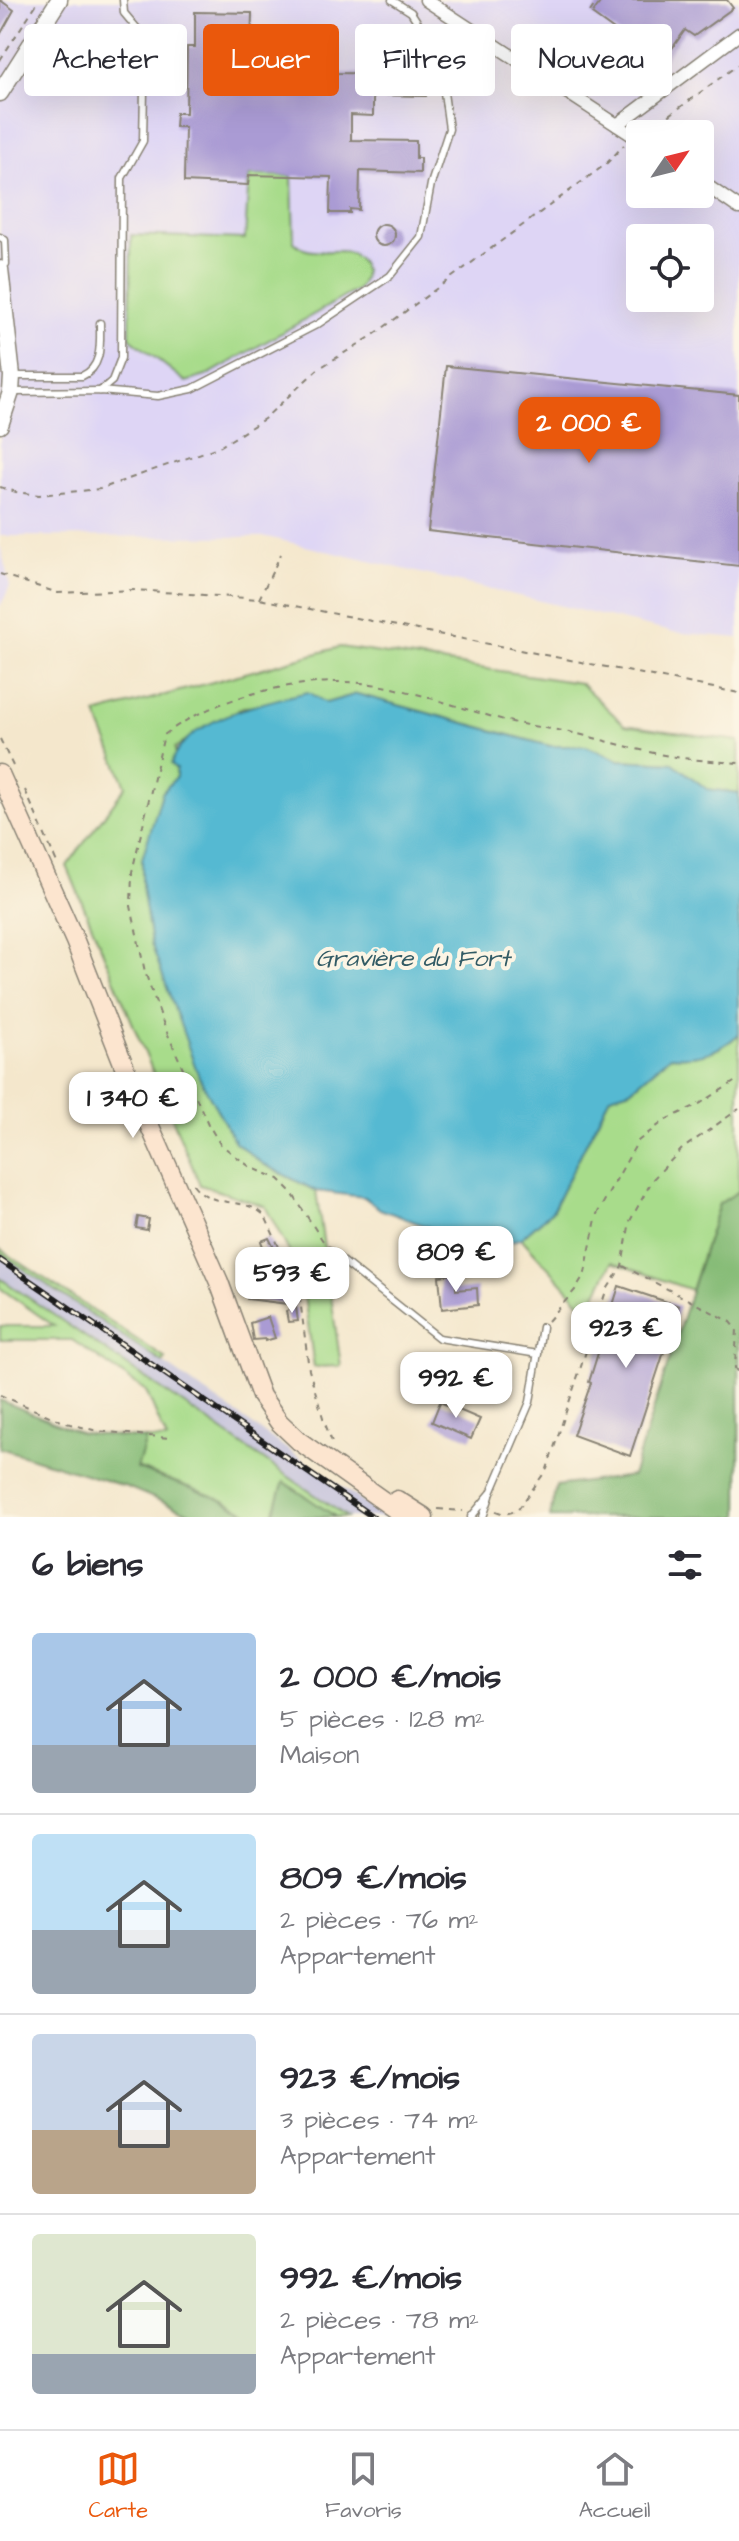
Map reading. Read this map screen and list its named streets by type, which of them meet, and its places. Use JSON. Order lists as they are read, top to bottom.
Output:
{
  "water": ["Gravière du Fort"],
  "north": "top right",
  "page": {
    "chip": [
      "Acheter",
      "Louer",
      "Filtres",
      "Nouveau"
    ],
    "price": [
      "2 000 €",
      "1 340 €",
      "809 €",
      "593 €",
      "923 €",
      "992 €"
    ],
    "heading": "6 biens",
    "list": [
      {
        "name": "2 000 €/mois",
        "note": "5 pièces · 128 m² · Maison"
      },
      {
        "name": "809 €/mois",
        "note": "2 pièces · 76 m² · Appartement"
      },
      {
        "name": "923 €/mois",
        "note": "3 pièces · 74 m² · Appartement"
      },
      {
        "name": "992 €/mois",
        "note": "2 pièces · 78 m² · Appartement"
      }
    ],
    "tabs": ["Carte", "Favoris", "Accueil"]
  }
}
